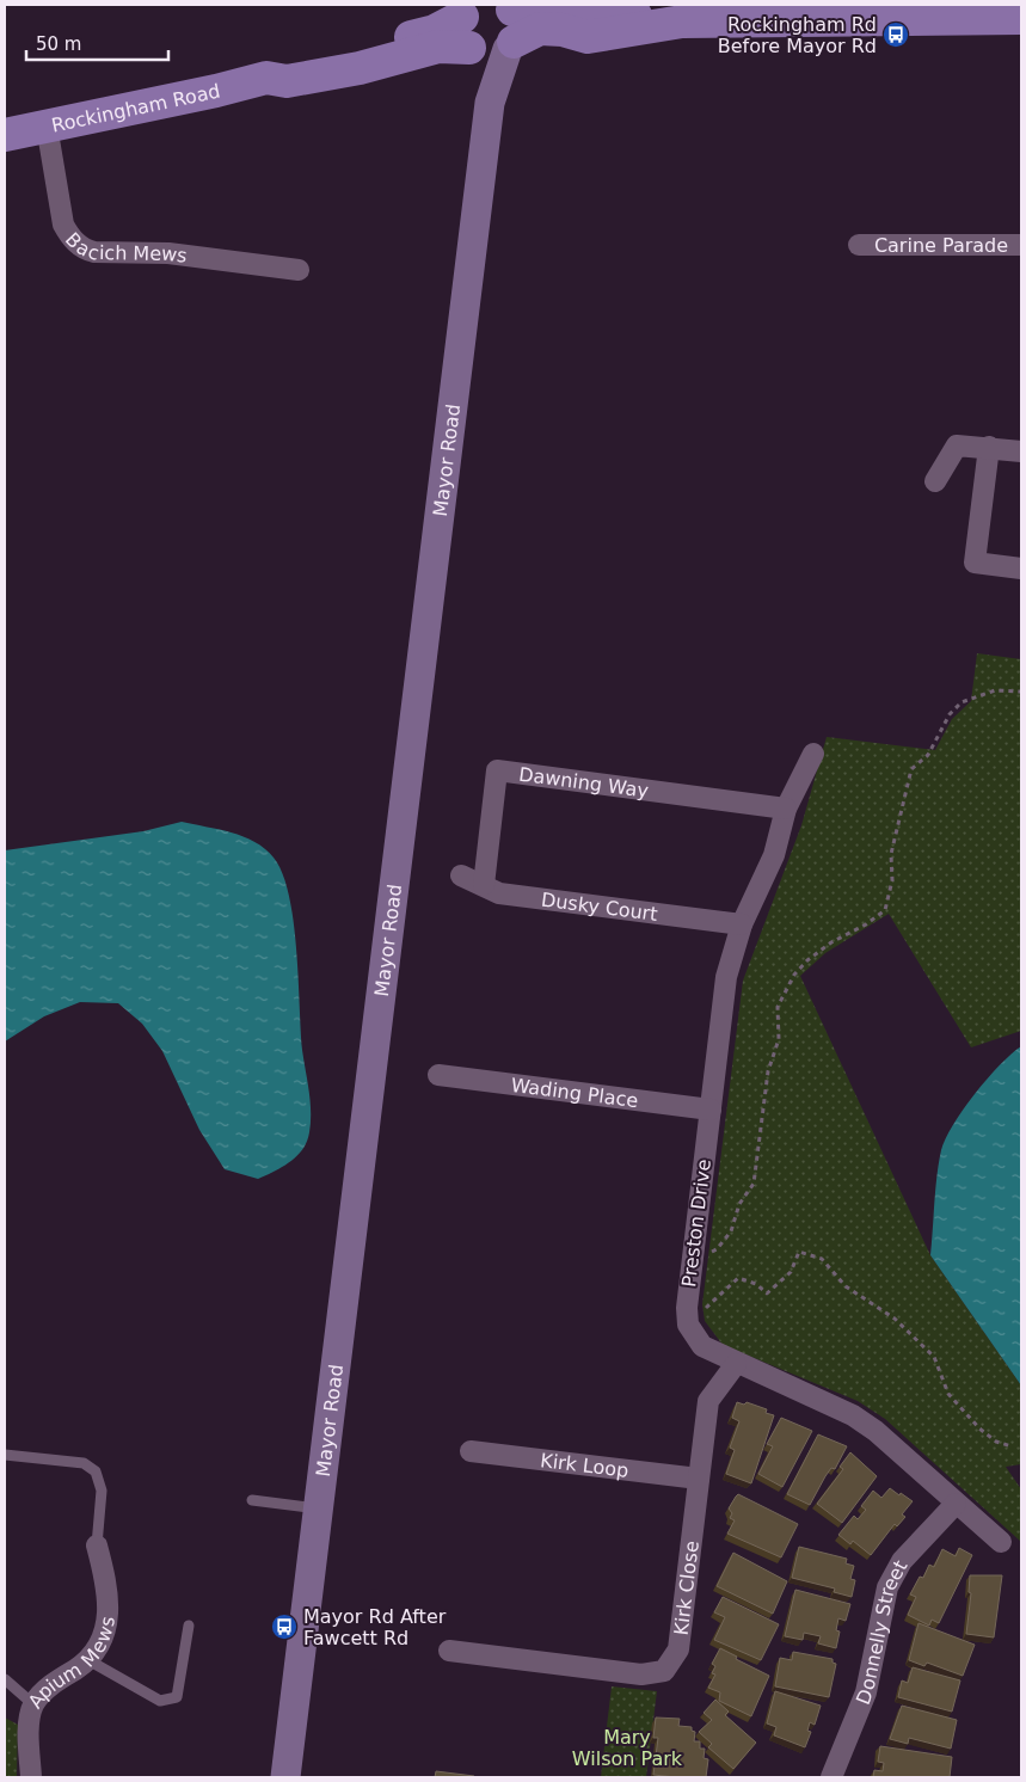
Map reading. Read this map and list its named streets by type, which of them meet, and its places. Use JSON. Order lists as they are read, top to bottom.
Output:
{
  "streets": {
    "main road": ["Rockingham Road", "Mayor Road"],
    "street": [
      "Bacich Mews",
      "Carine Parade",
      "Dawning Way",
      "Dusky Court",
      "Wading Place",
      "Preston Drive",
      "Kirk Loop",
      "Kirk Close",
      "Donnelly Street",
      "Apium Mews"
    ]
  },
  "crossings": [
    ["Rockingham Road", "Bacich Mews"],
    ["Rockingham Road", "Mayor Road"],
    ["Dawning Way", "Dusky Court"],
    ["Dawning Way", "Preston Drive"],
    ["Dusky Court", "Preston Drive"],
    ["Wading Place", "Preston Drive"],
    ["Kirk Loop", "Kirk Close"]
  ],
  "parks": ["Mary Wilson Park"],
  "places": {
    "bus stop": ["Rockingham Rd Before Mayor Rd", "Mayor Rd After Fawcett Rd"]
  },
  "scale_bar": "50 m"
}
